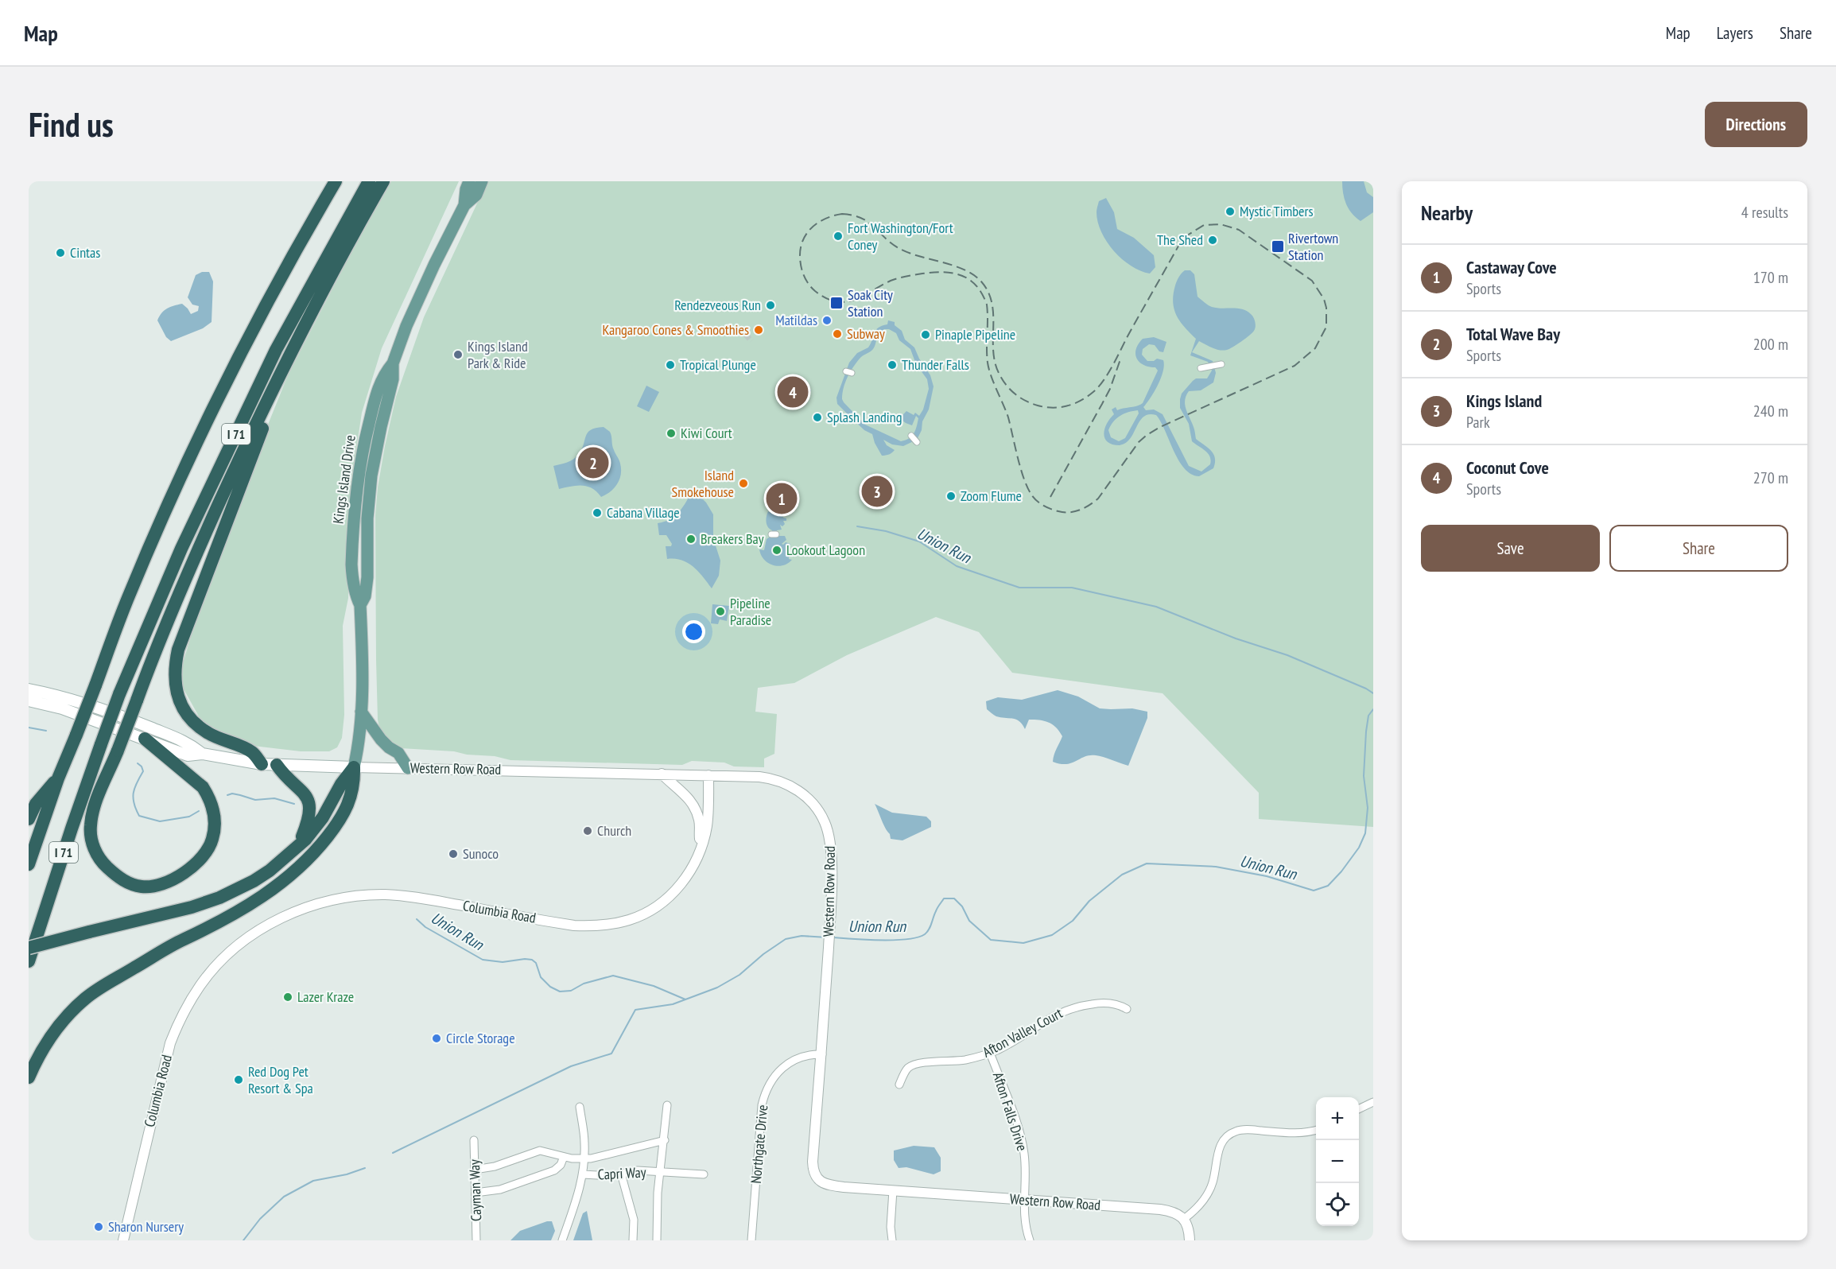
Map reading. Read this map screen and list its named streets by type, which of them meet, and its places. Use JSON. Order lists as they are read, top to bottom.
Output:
{
  "streets": {
    "highway": ["I 71"],
    "main road": ["Kings Island Drive", "Western Row Road"],
    "street": [
      "Columbia Road",
      "Afton Valley Court",
      "Afton Falls Drive",
      "Northgate Drive",
      "Capri Way",
      "Cayman Way"
    ]
  },
  "crossings": [
    ["Kings Island Drive", "Western Row Road"],
    ["Western Row Road", "Columbia Road"],
    ["Western Row Road", "Afton Falls Drive"],
    ["Western Row Road", "Northgate Drive"],
    ["Afton Valley Court", "Afton Falls Drive"]
  ],
  "water": ["Union Run"],
  "places": {
    "other": [
      "Mystic Timbers",
      "Fort Washington/Fort Coney",
      "The Shed",
      "Cintas",
      "Rendezveous Run",
      "Matildas",
      "Kangaroo Cones & Smoothies",
      "Subway",
      "Pinaple Pipeline",
      "Kings Island Park & Ride",
      "Tropical Plunge",
      "Thunder Falls",
      "Splash Landing",
      "Kiwi Court",
      "Island Smokehouse",
      "Zoom Flume",
      "Cabana Village",
      "Breakers Bay",
      "Lookout Lagoon",
      "Pipeline Paradise",
      "Church",
      "Sunoco",
      "Lazer Kraze",
      "Circle Storage",
      "Red Dog Pet Resort & Spa",
      "Sharon Nursery"
    ],
    "transit": ["Rivertown Station", "Soak City Station"]
  },
  "page": {
    "header": "Map",
    "nav": ["Map", "Layers", "Share"],
    "buttons": [
      "Directions",
      ["Save", "Share"]
    ],
    "title": "Find us",
    "heading": ["Nearby", "4 results"],
    "list": [
      {
        "mark": "1",
        "name": "Castaway Cove",
        "note": "Sports",
        "value": "170 m"
      },
      {
        "mark": "2",
        "name": "Total Wave Bay",
        "note": "Sports",
        "value": "200 m"
      },
      {
        "mark": "3",
        "name": "Kings Island",
        "note": "Park",
        "value": "240 m"
      },
      {
        "mark": "4",
        "name": "Coconut Cove",
        "note": "Sports",
        "value": "270 m"
      }
    ],
    "pins": [
      "4",
      "2",
      "3",
      "1"
    ],
    "map_buttons": ["+", "−"]
  }
}
